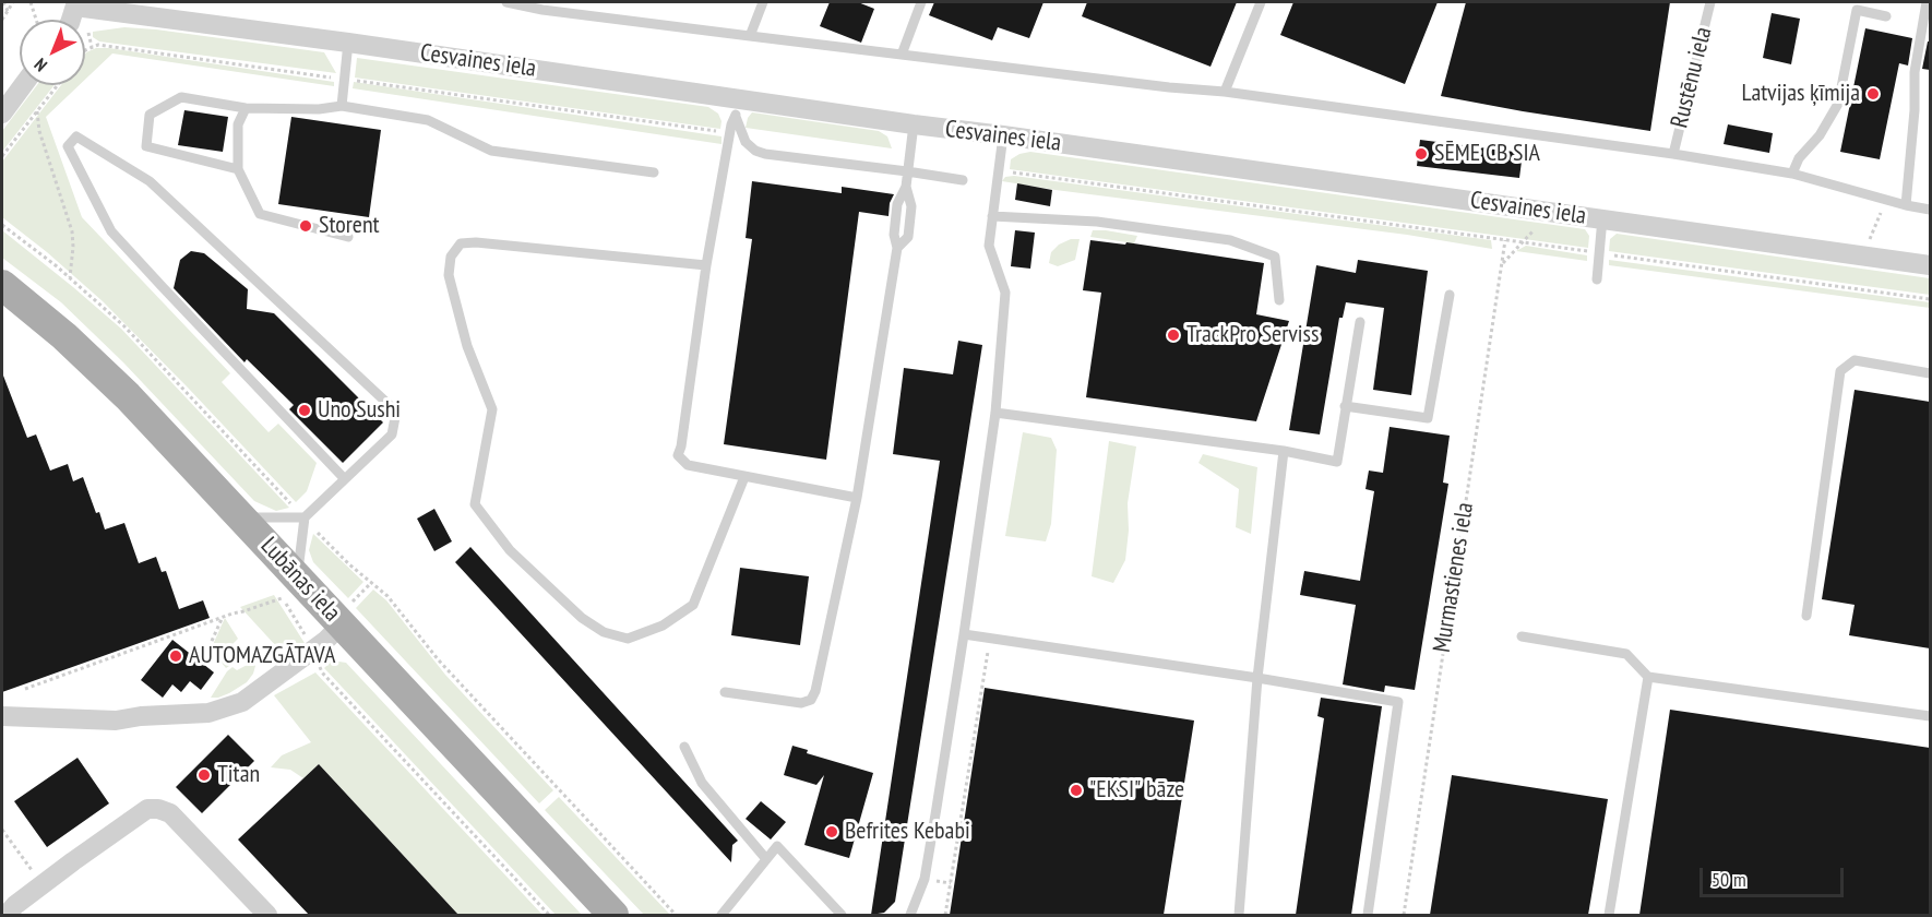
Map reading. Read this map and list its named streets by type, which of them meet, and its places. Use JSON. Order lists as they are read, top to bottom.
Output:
{
  "streets": {
    "main road": ["Lubānas iela"],
    "street": ["Cesvaines iela"],
    "lane": ["Rustēnu iela"],
    "path": ["Murmastienes iela"]
  },
  "places": [
    "Latvijas ķīmija",
    "SĒME CB SIA",
    "Storent",
    "TrackPro Serviss",
    "Uno Sushi",
    "AUTOMAZGĀTAVA",
    "Titan",
    "\"EKSI\" bāze",
    "Befrites Kebabi"
  ],
  "scale_bar": "50 m",
  "north": "bottom left"
}
